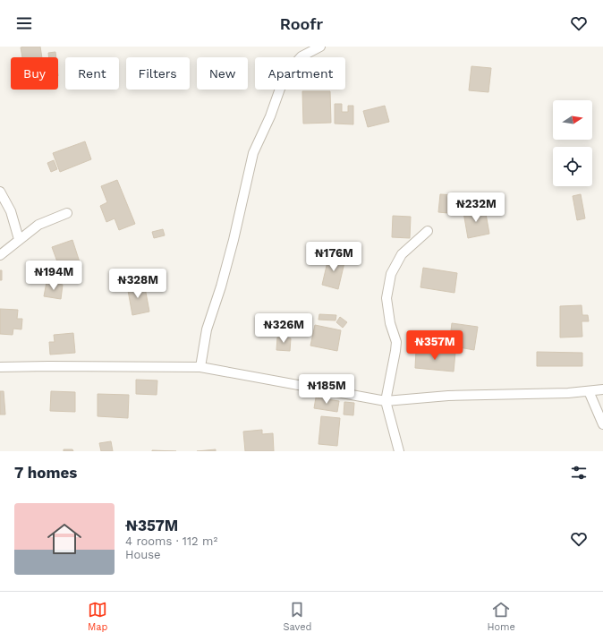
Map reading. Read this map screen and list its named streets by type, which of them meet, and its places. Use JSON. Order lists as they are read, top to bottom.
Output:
{
  "north": "right",
  "page": {
    "header": "Roofr",
    "chip": [
      "Buy",
      "Rent",
      "Filters",
      "New",
      "Apartment"
    ],
    "price": [
      "₦232M",
      "₦176M",
      "₦194M",
      "₦328M",
      "₦326M",
      "₦357M",
      "₦185M"
    ],
    "heading": "7 homes",
    "list": [
      {
        "name": "₦357M",
        "note": "4 rooms · 112 m² · House"
      }
    ],
    "tabs": ["Map", "Saved", "Home"]
  }
}
